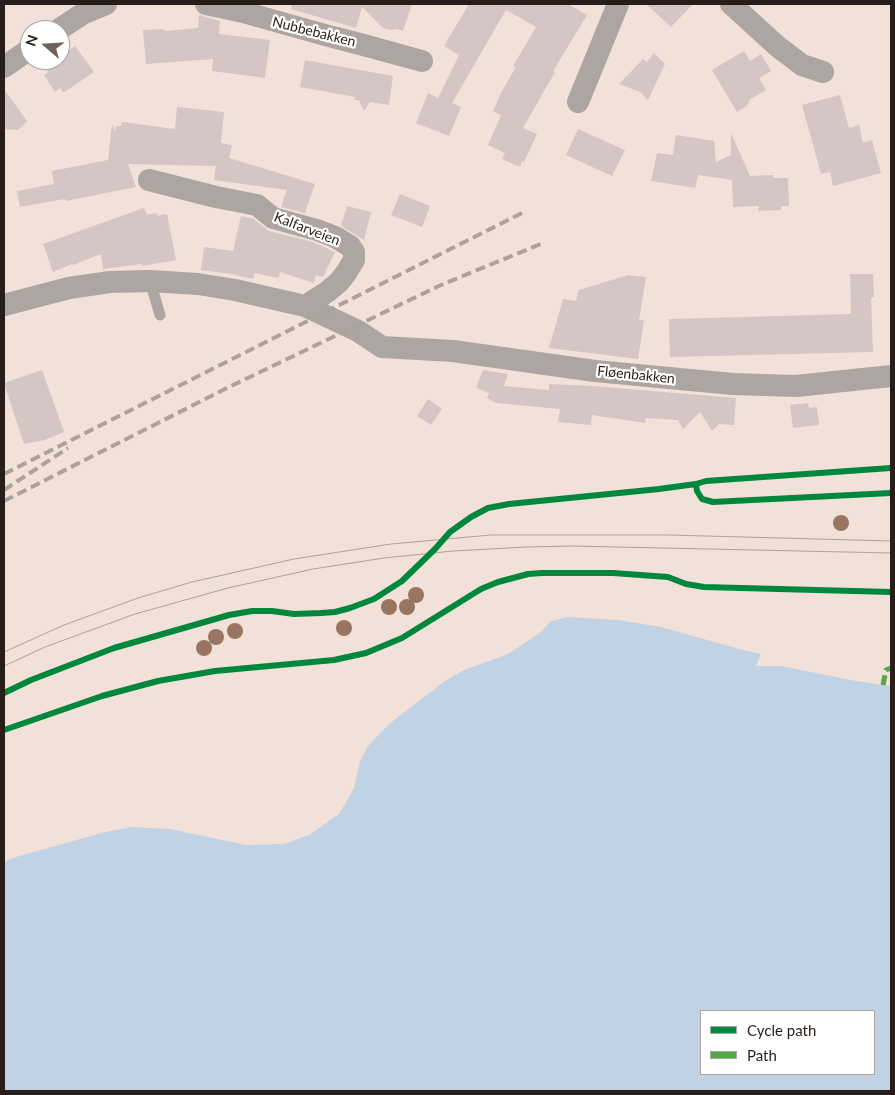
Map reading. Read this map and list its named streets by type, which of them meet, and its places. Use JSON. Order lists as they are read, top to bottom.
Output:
{
  "streets": {
    "street": ["Nubbebakken", "Kalfarveien", "Fløenbakken"]
  },
  "crossings": [
    ["Kalfarveien", "Fløenbakken"]
  ],
  "legend": ["Cycle path", "Path"],
  "north": "left"
}
